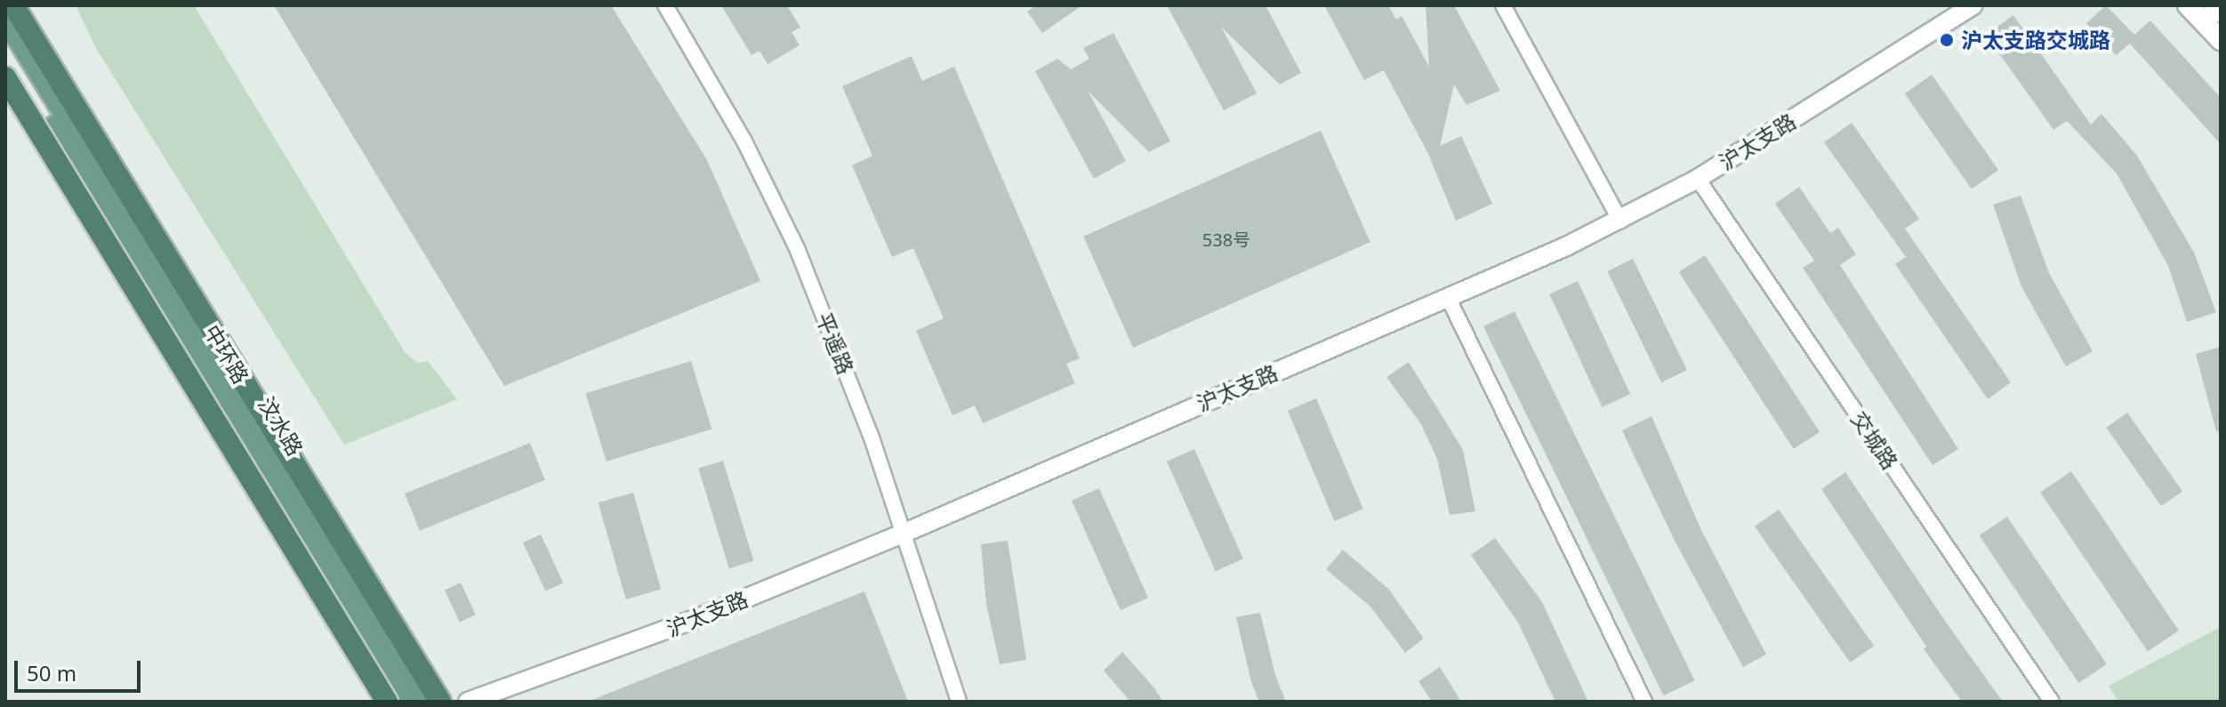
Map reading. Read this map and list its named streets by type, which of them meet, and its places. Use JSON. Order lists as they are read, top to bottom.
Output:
{
  "streets": {
    "highway": ["中环路"],
    "main road": ["汶水路"],
    "street": ["沪太支路", "平遥路", "交城路"]
  },
  "crossings": [
    ["沪太支路", "平遥路"],
    ["沪太支路", "交城路"]
  ],
  "places": ["沪太支路交城路"],
  "house_numbers": ["538号"],
  "scale_bar": "50 m"
}
